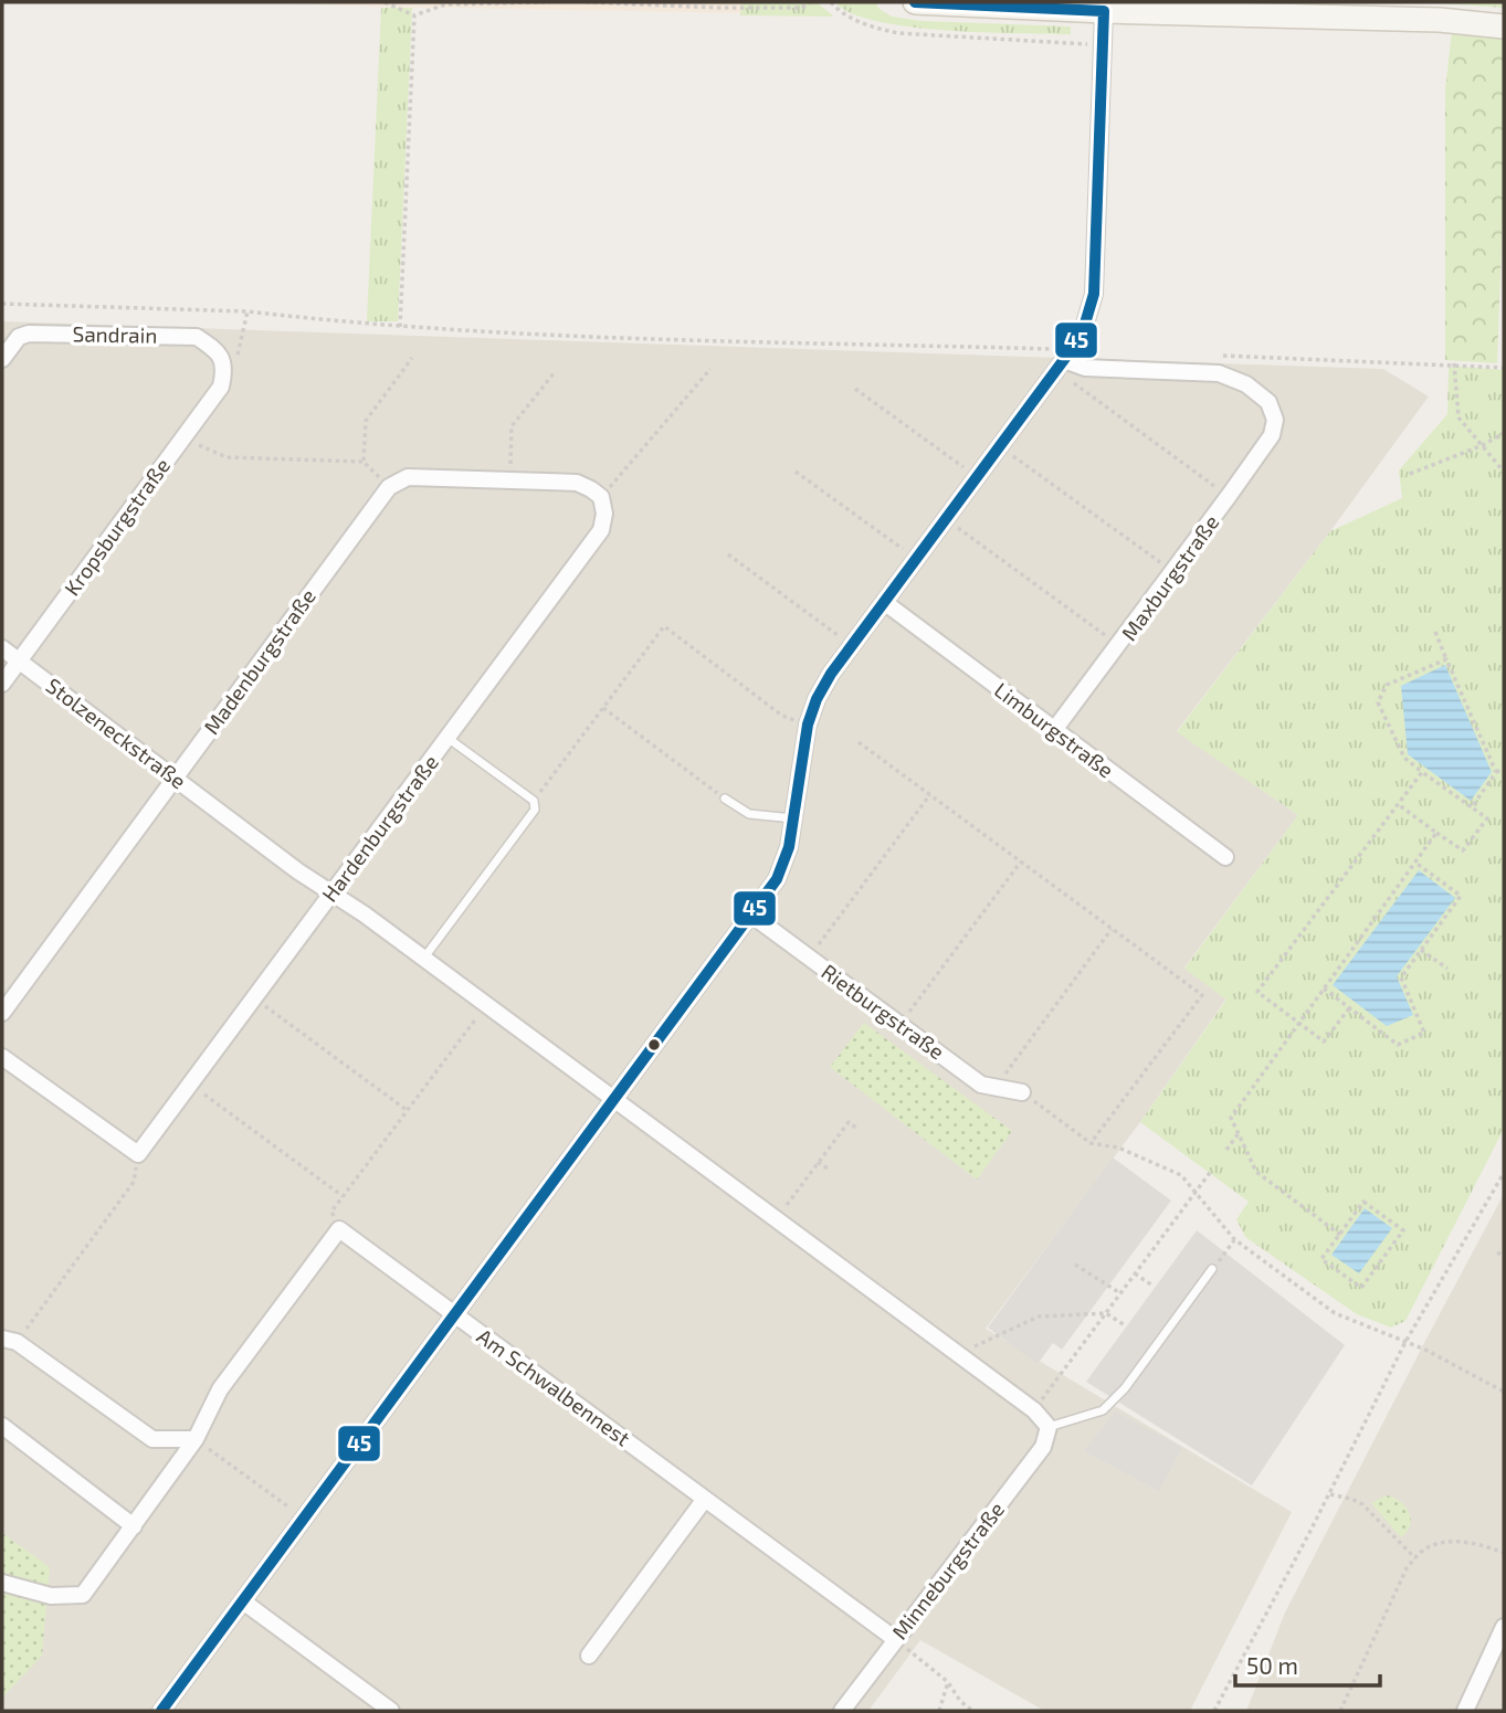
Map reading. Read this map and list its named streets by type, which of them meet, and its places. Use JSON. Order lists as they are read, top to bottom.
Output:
{
  "streets": {
    "street": [
      "Sandrain",
      "Kropsburgstraße",
      "Maxburgstraße",
      "Madenburgstraße",
      "Limburgstraße",
      "Stolzeneckstraße",
      "Hardenburgstraße",
      "Rietburgstraße",
      "Am Schwalbennest",
      "Minneburgstraße"
    ]
  },
  "crossings": [
    ["Sandrain", "Kropsburgstraße"],
    ["Kropsburgstraße", "Stolzeneckstraße"],
    ["Maxburgstraße", "Limburgstraße"],
    ["Madenburgstraße", "Stolzeneckstraße"],
    ["Stolzeneckstraße", "Hardenburgstraße"],
    ["Stolzeneckstraße", "Minneburgstraße"],
    ["Am Schwalbennest", "Minneburgstraße"]
  ],
  "lines": ["transit line 45"],
  "scale_bar": "50 m"
}
